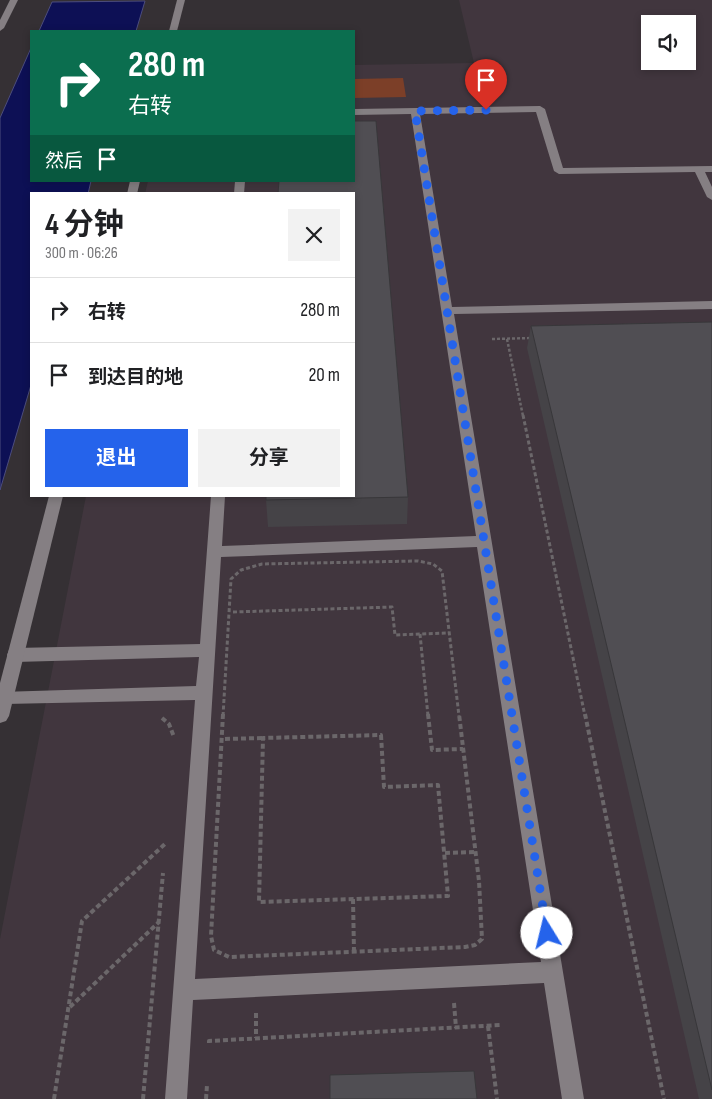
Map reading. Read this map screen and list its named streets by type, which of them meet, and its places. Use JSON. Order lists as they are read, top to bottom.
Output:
{
  "page": {
    "turn": ["280 m", "右转"],
    "then": "然后",
    "heading": ["4 分钟", "300 m · 06:26"],
    "list": [
      {
        "name": "右转",
        "value": "280 m"
      },
      {
        "name": "到达目的地",
        "value": "20 m"
      }
    ],
    "buttons": ["退出", "分享"]
  }
}
